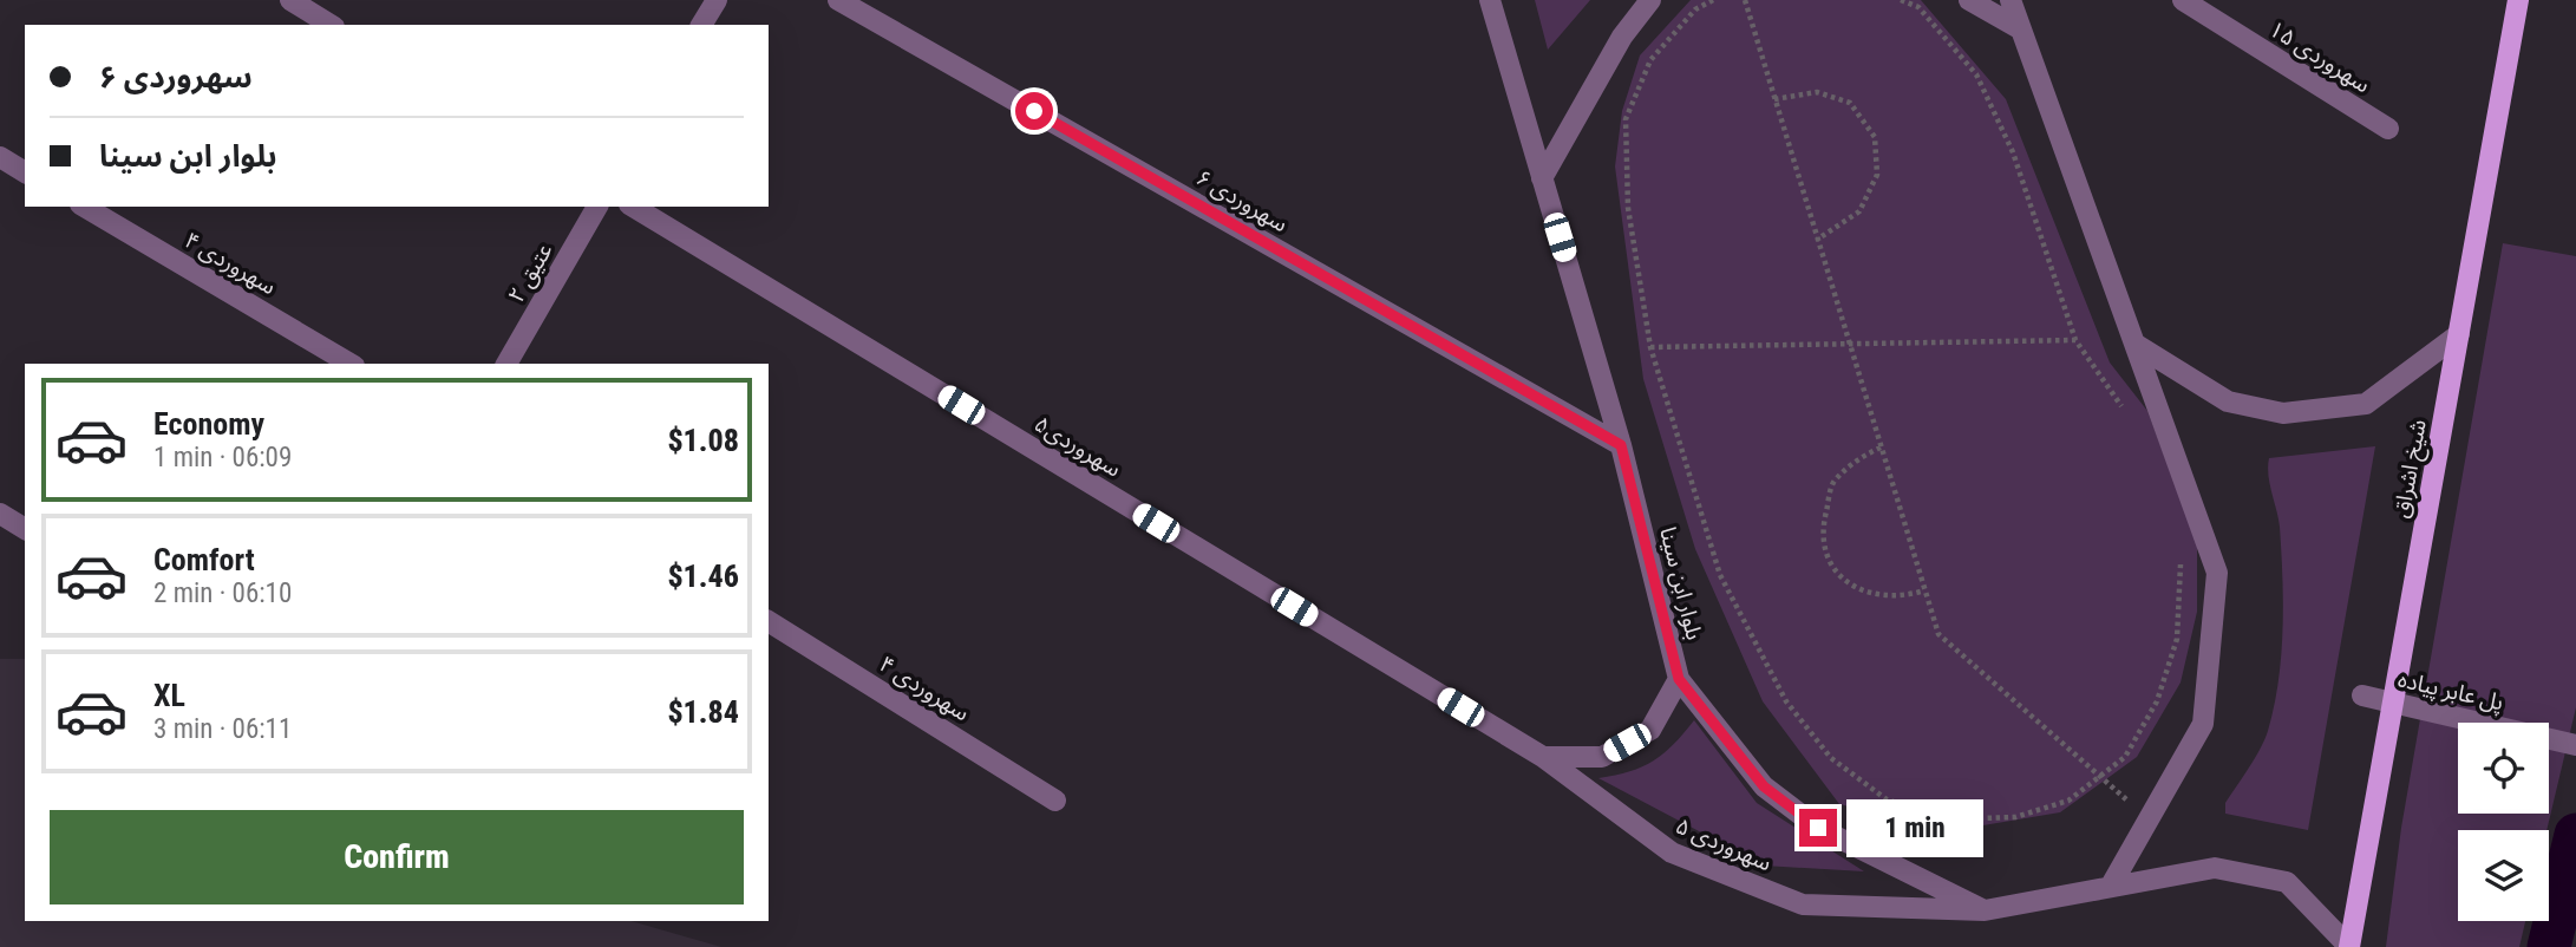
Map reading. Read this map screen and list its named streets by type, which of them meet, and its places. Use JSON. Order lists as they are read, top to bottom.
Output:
{
  "streets": {
    "main road": ["شیخ اشراق"],
    "street": [
      "سهروردی ۱۵",
      "سهروردی ۶",
      "سهروردی ۴",
      "عتیق ۲",
      "سهروردی۵",
      "بلوار ابن سینا",
      "پل عابر پیاده",
      "سهروردی ۵"
    ]
  },
  "crossings": [
    ["سهروردی ۶", "بلوار ابن سینا"],
    ["سهروردی۵", "سهروردی ۵"],
    ["بلوار ابن سینا", "سهروردی ۵"]
  ],
  "page": {
    "banner": ["سهروردی ۶", "بلوار ابن سینا"],
    "list": [
      {
        "name": "Economy",
        "note": "1 min · 06:09",
        "value": "$1.08"
      },
      {
        "name": "Comfort",
        "note": "2 min · 06:10",
        "value": "$1.46"
      },
      {
        "name": "XL",
        "note": "3 min · 06:11",
        "value": "$1.84"
      }
    ],
    "buttons": "Confirm",
    "bubble": "1 min"
  }
}
